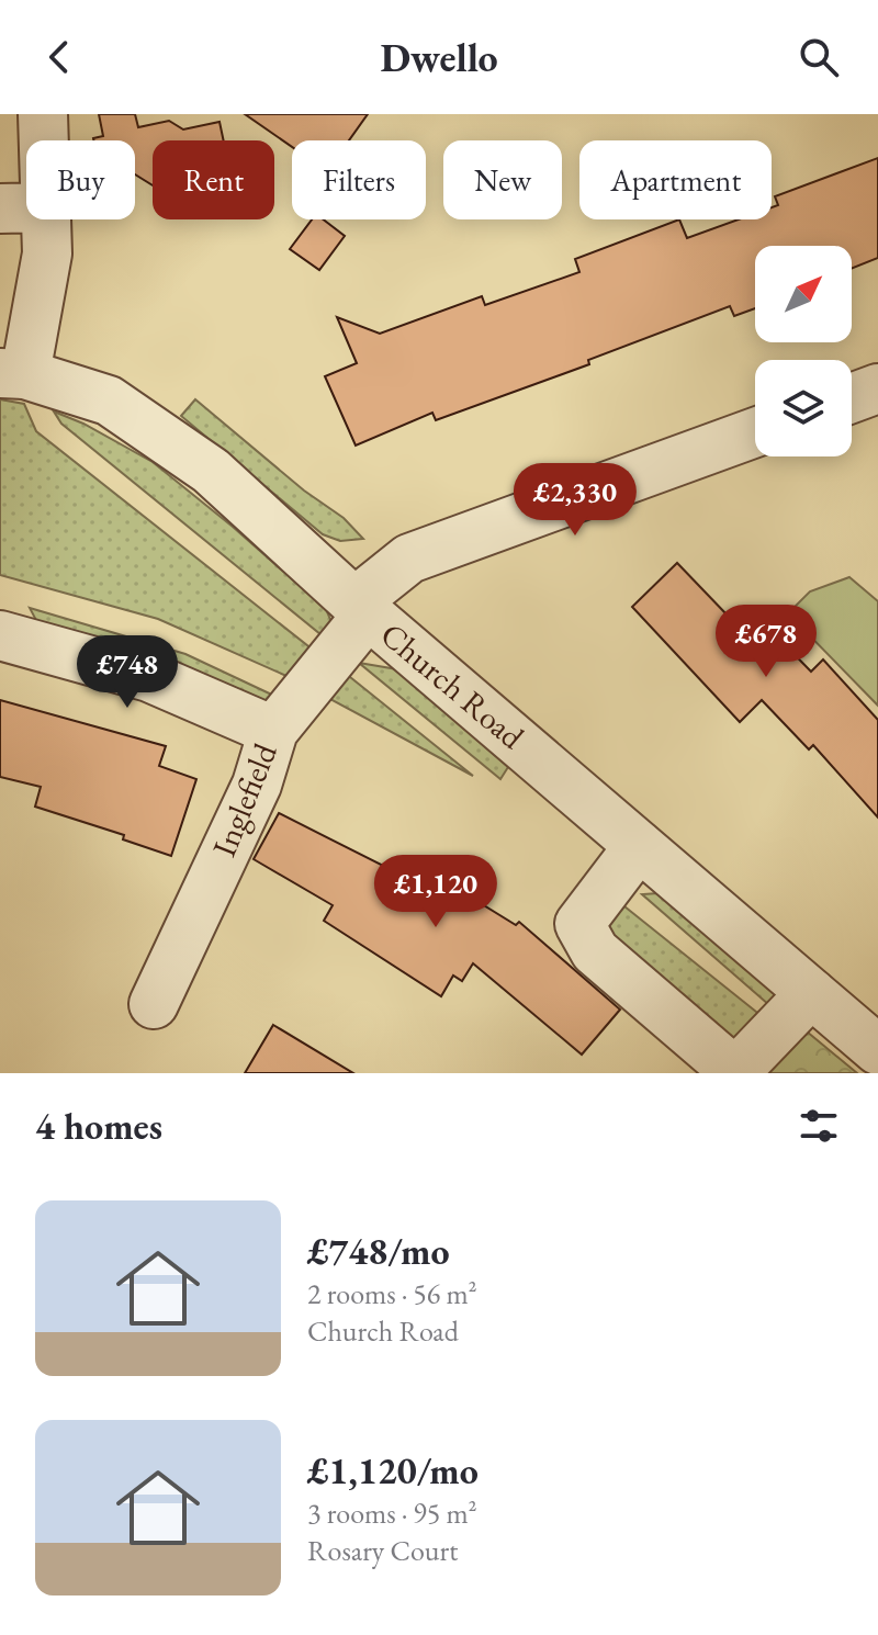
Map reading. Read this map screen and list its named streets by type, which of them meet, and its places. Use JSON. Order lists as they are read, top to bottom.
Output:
{
  "streets": {
    "street": ["Church Road", "Inglefield"]
  },
  "crossings": [
    ["Church Road", "Inglefield"]
  ],
  "north": "top right",
  "page": {
    "header": "Dwello",
    "chip": [
      "Buy",
      "Rent",
      "Filters",
      "New",
      "Apartment"
    ],
    "price": [
      "£2,330",
      "£678",
      "£748",
      "£1,120"
    ],
    "heading": "4 homes",
    "list": [
      {
        "name": "£748/mo",
        "note": "2 rooms · 56 m² · Church Road"
      },
      {
        "name": "£1,120/mo",
        "note": "3 rooms · 95 m² · Rosary Court"
      }
    ]
  }
}
